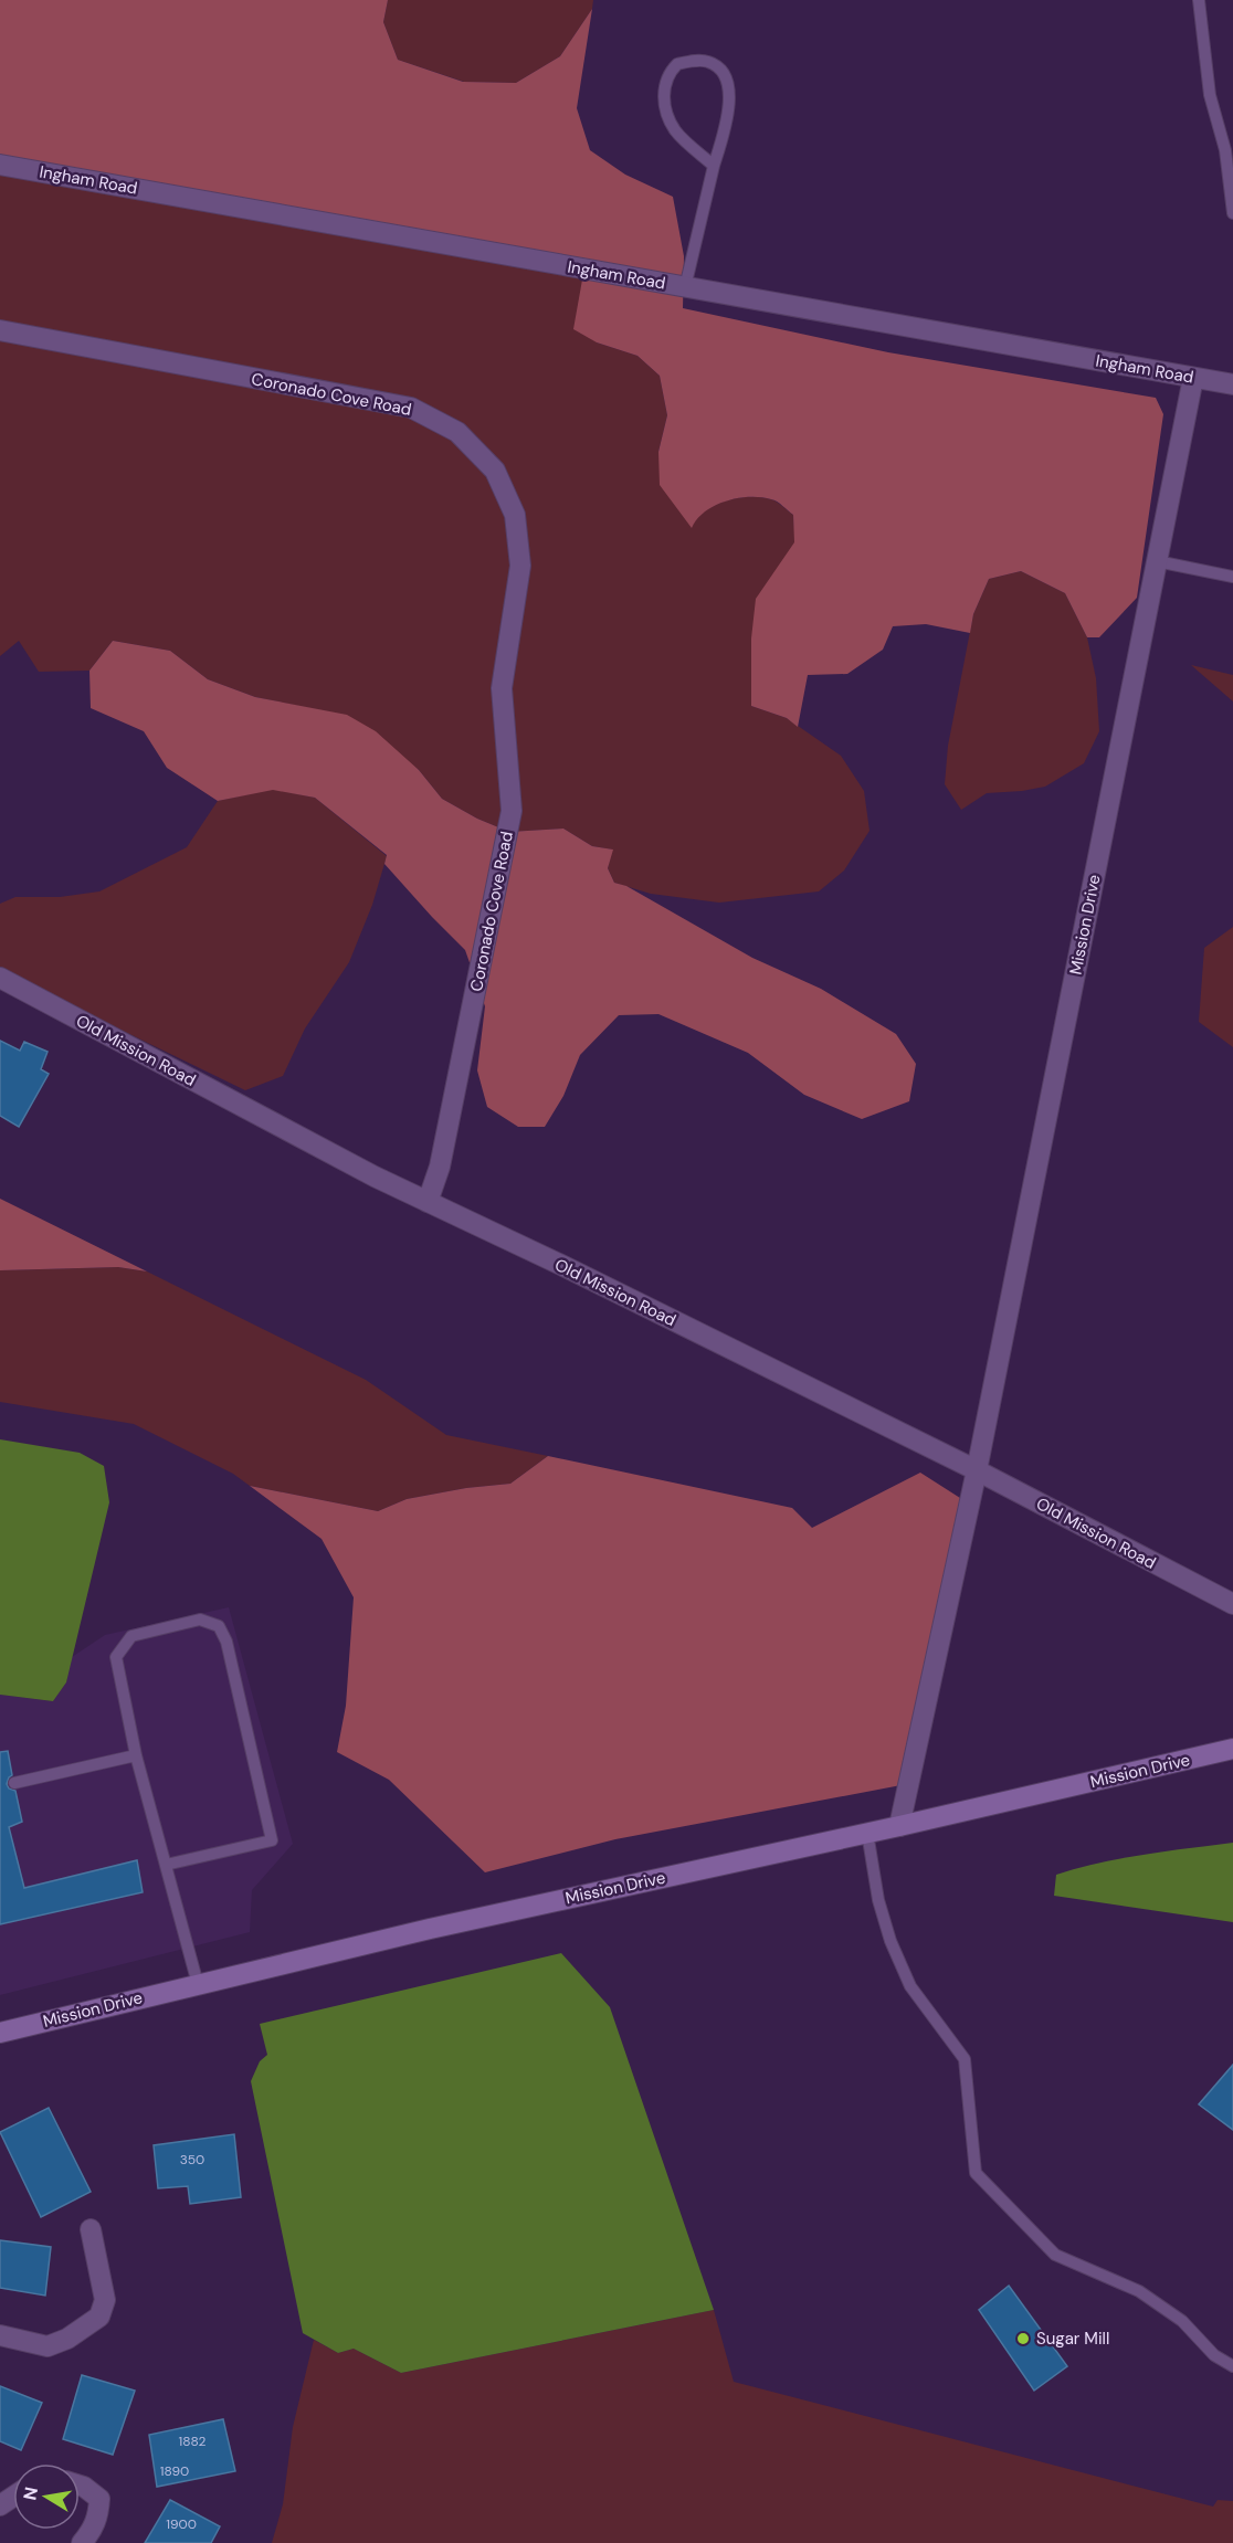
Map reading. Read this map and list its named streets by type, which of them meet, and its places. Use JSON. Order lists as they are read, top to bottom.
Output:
{
  "streets": {
    "street": [
      "Ingham Road",
      "Coronado Cove Road",
      "Mission Drive",
      "Old Mission Road"
    ]
  },
  "crossings": [
    ["Ingham Road", "Mission Drive"],
    ["Coronado Cove Road", "Old Mission Road"],
    ["Mission Drive", "Old Mission Road"]
  ],
  "places": ["Sugar Mill"],
  "house_numbers": [
    "350",
    "1882",
    "1890",
    "1900"
  ],
  "north": "left"
}
